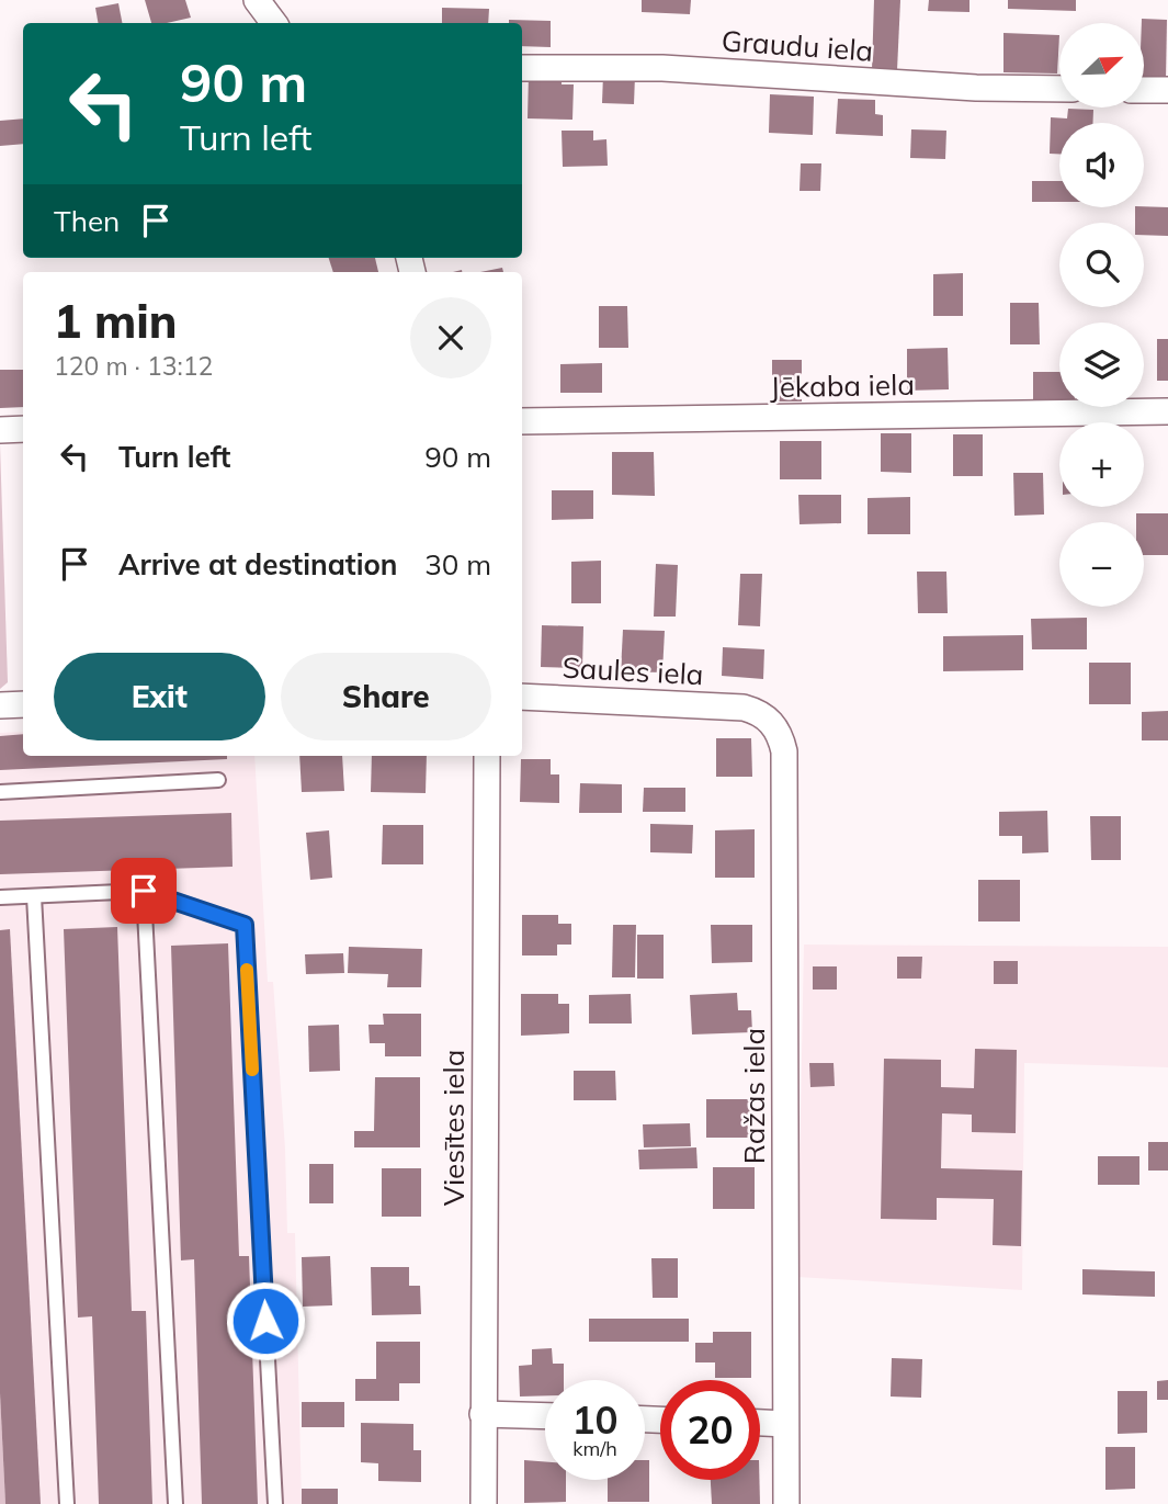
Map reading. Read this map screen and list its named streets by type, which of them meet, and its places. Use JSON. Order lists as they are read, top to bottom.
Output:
{
  "streets": {
    "street": [
      "Graudu iela",
      "Jēkaba iela",
      "Saules iela",
      "Ražas iela",
      "Viesītes iela"
    ]
  },
  "crossings": [
    ["Saules iela", "Ražas iela"]
  ],
  "north": "top right",
  "page": {
    "map_buttons": ["+", "−"],
    "turn": ["90 m", "Turn left"],
    "then": "Then",
    "heading": ["1 min", "120 m · 13:12"],
    "list": [
      {
        "name": "Turn left",
        "value": "90 m"
      },
      {
        "name": "Arrive at destination",
        "value": "30 m"
      }
    ],
    "buttons": ["Exit", "Share"],
    "speed": "10 km/h",
    "limit": "20"
  }
}
